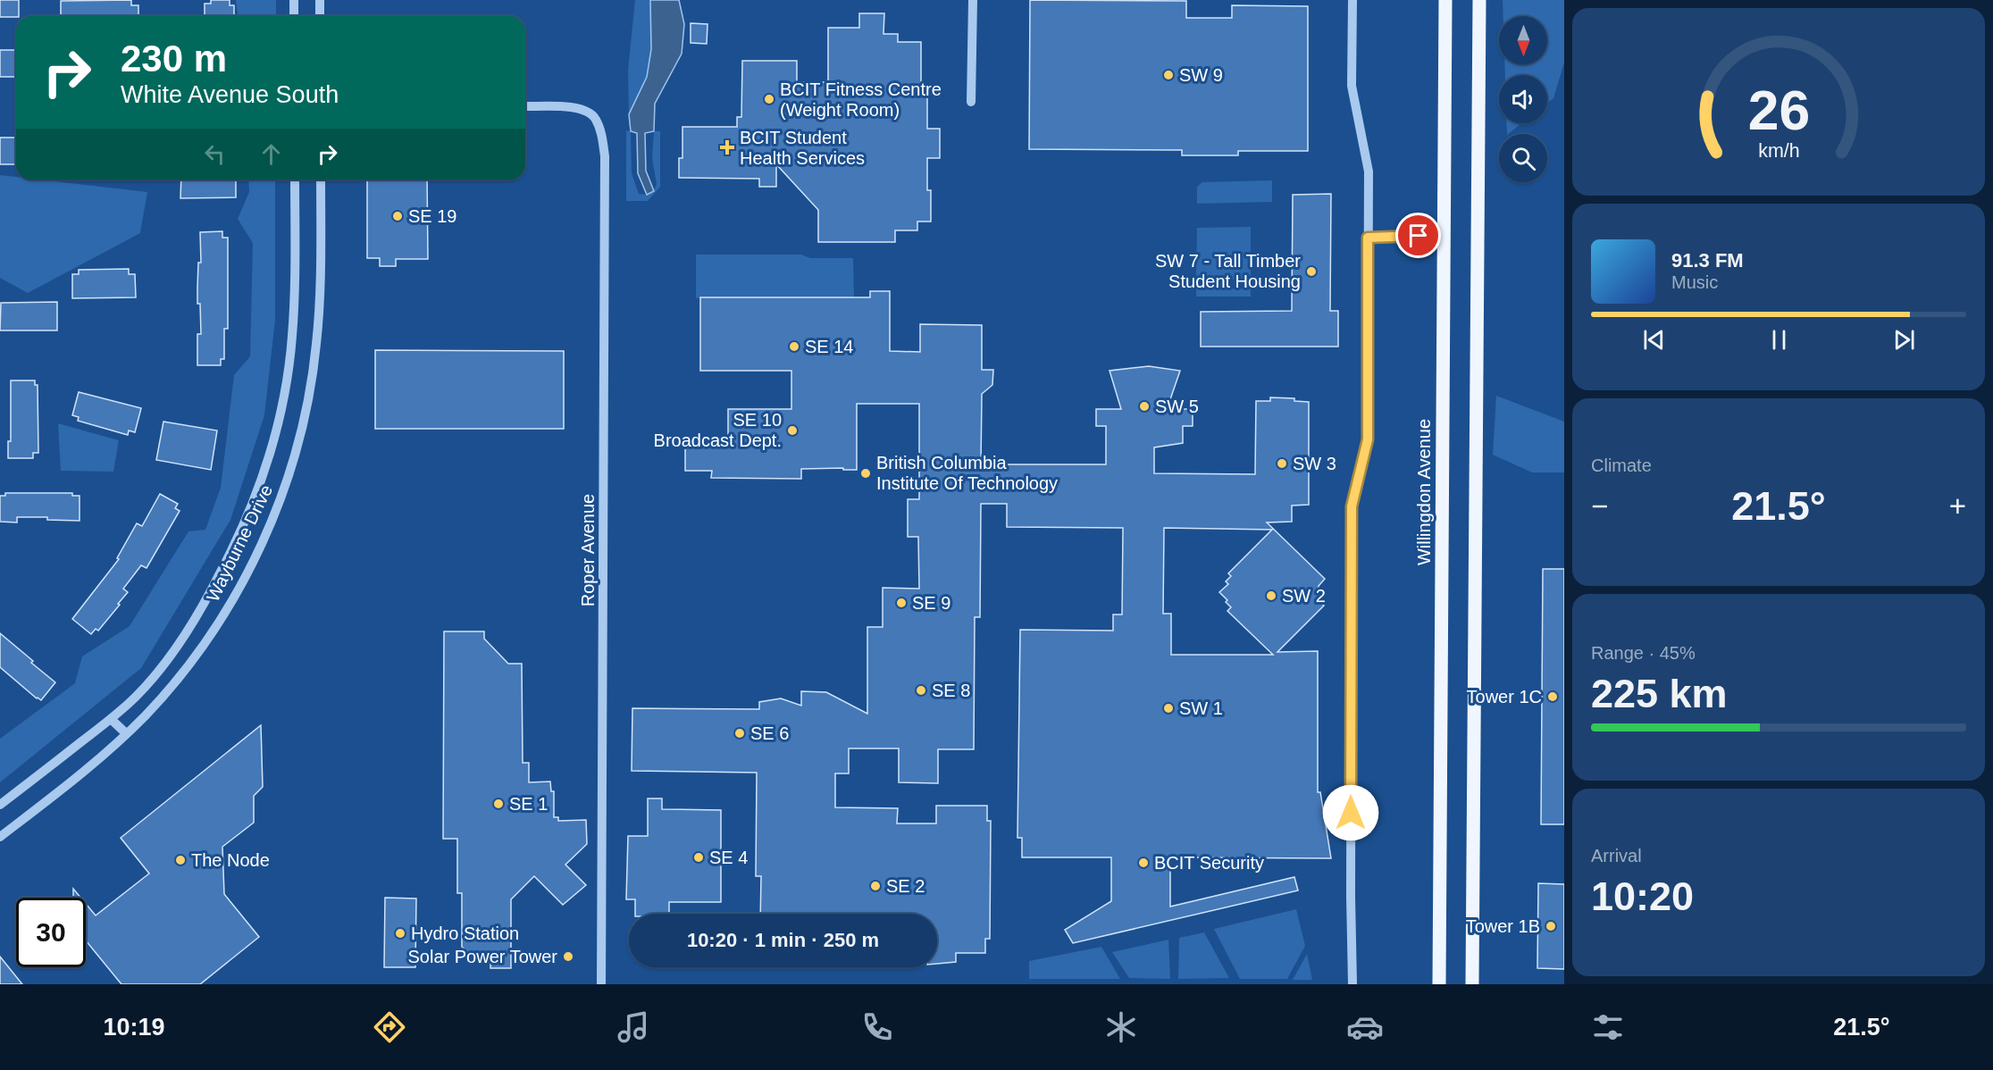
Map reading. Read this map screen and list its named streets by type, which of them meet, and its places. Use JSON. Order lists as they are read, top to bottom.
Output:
{
  "streets": {
    "main road": ["Willingdon Avenue"],
    "street": ["Wayburne Drive", "Roper Avenue"]
  },
  "places": {
    "other": [
      "SW 9",
      "BCIT Fitness Centre (Weight Room)",
      "SE 19",
      "SW 7 - Tall Timber Student Housing",
      "SE 14",
      "SW 5",
      "SE 10 Broadcast Dept.",
      "SW 3",
      "British Columbia Institute Of Technology",
      "SW 2",
      "SE 9",
      "SE 8",
      "Tower 1C",
      "SW 1",
      "SE 6",
      "SE 1",
      "SE 4",
      "The Node",
      "BCIT Security",
      "SE 2",
      "Tower 1B",
      "Hydro Station",
      "Solar Power Tower"
    ],
    "health": ["BCIT Student Health Services"]
  },
  "north": "bottom",
  "page": {
    "turn": ["230 m", "White Avenue South"],
    "song": ["91.3 FM", "Music"],
    "tile": [
      "Climate",
      ["Range · 45%", "225 km"],
      ["Arrival", "10:20"]
    ],
    "heat": ["−", "21.5°", "+"],
    "limit": "30",
    "trip": "10:20 · 1 min · 250 m",
    "tabs": ["10:19", "21.5°"],
    "gauge": ["26", "km/h"]
  }
}
